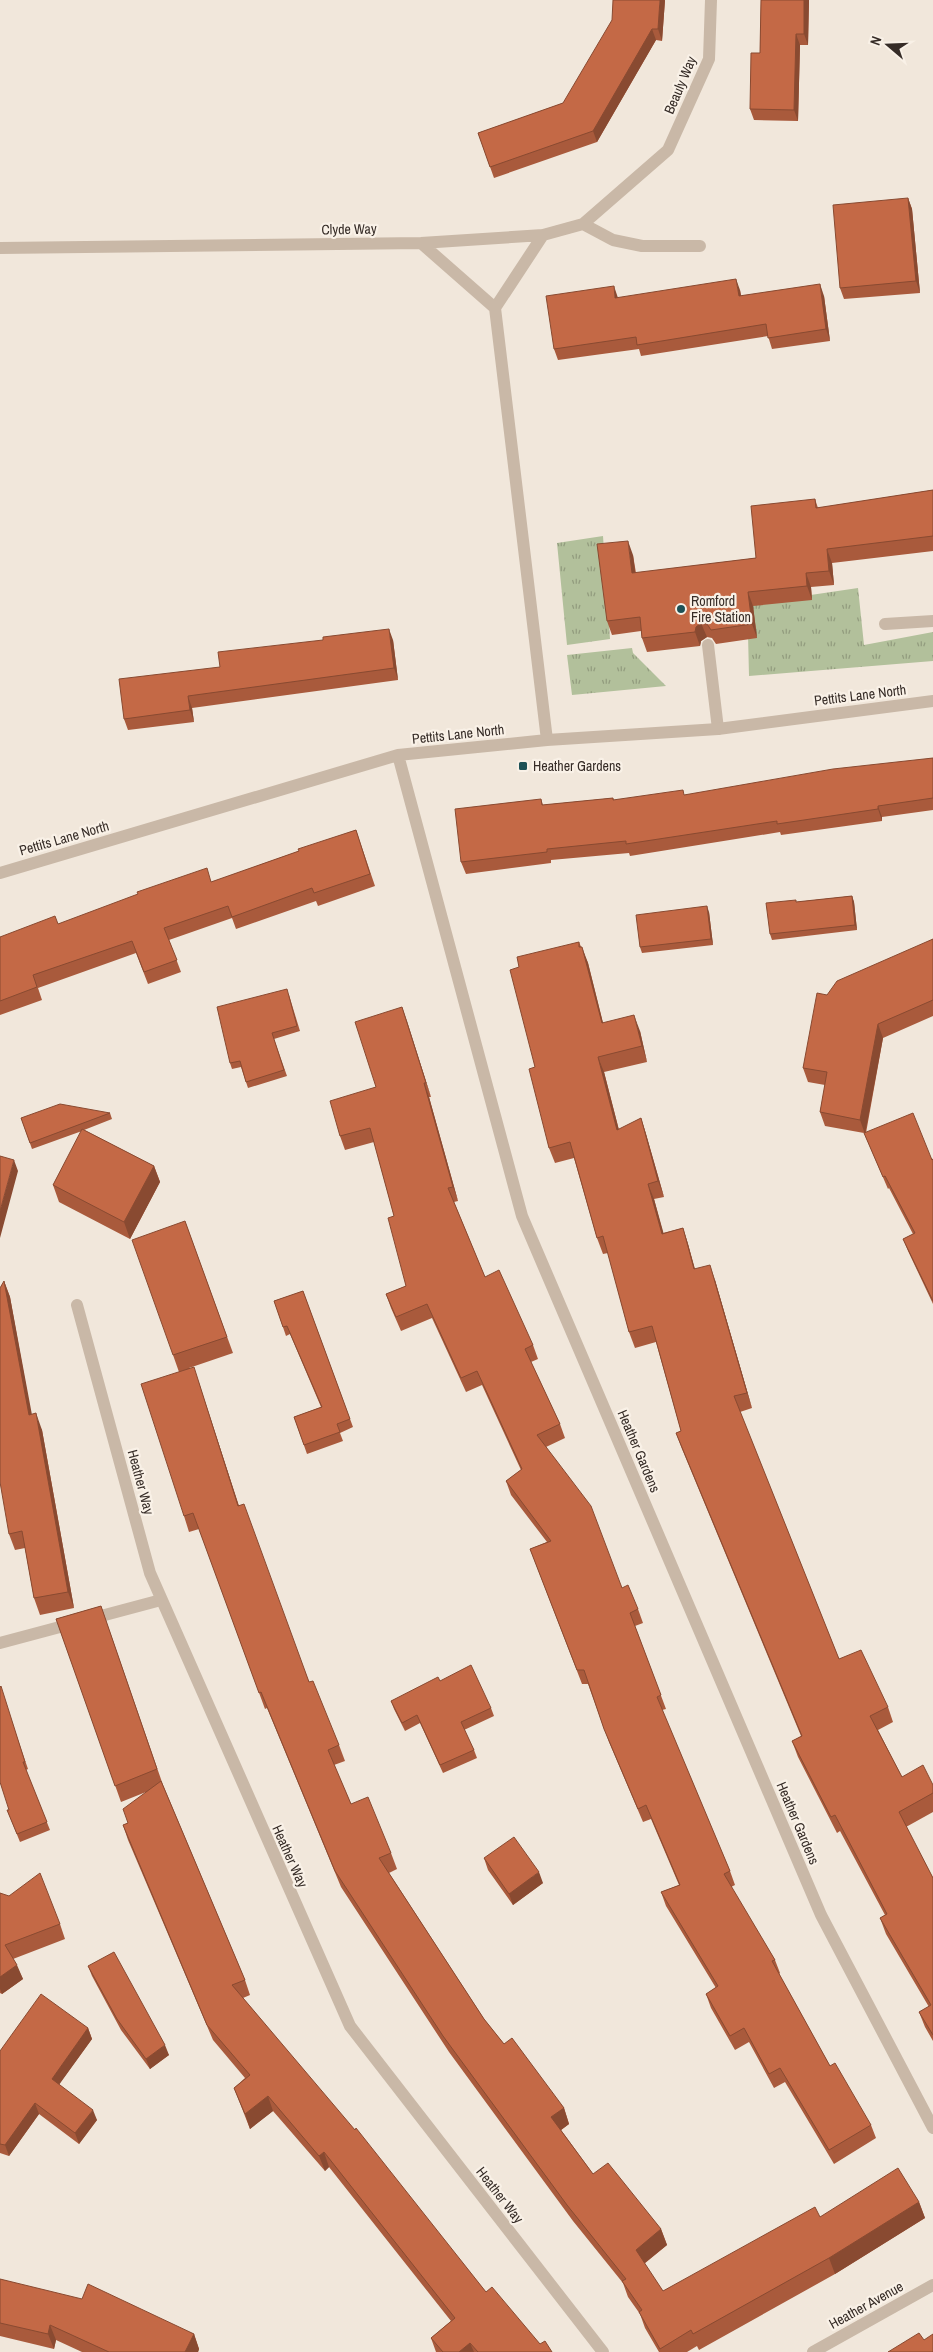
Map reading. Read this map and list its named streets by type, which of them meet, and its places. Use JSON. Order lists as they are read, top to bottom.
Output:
{
  "streets": {
    "street": [
      "Beauly Way",
      "Clyde Way",
      "Pettits Lane North",
      "Heather Gardens",
      "Heather Way",
      "Heather Avenue"
    ]
  },
  "crossings": [
    ["Beauly Way", "Clyde Way"],
    ["Pettits Lane North", "Heather Gardens"]
  ],
  "places": {
    "other": ["Romford Fire Station"],
    "transit": ["Heather Gardens"]
  },
  "north": "left"
}
